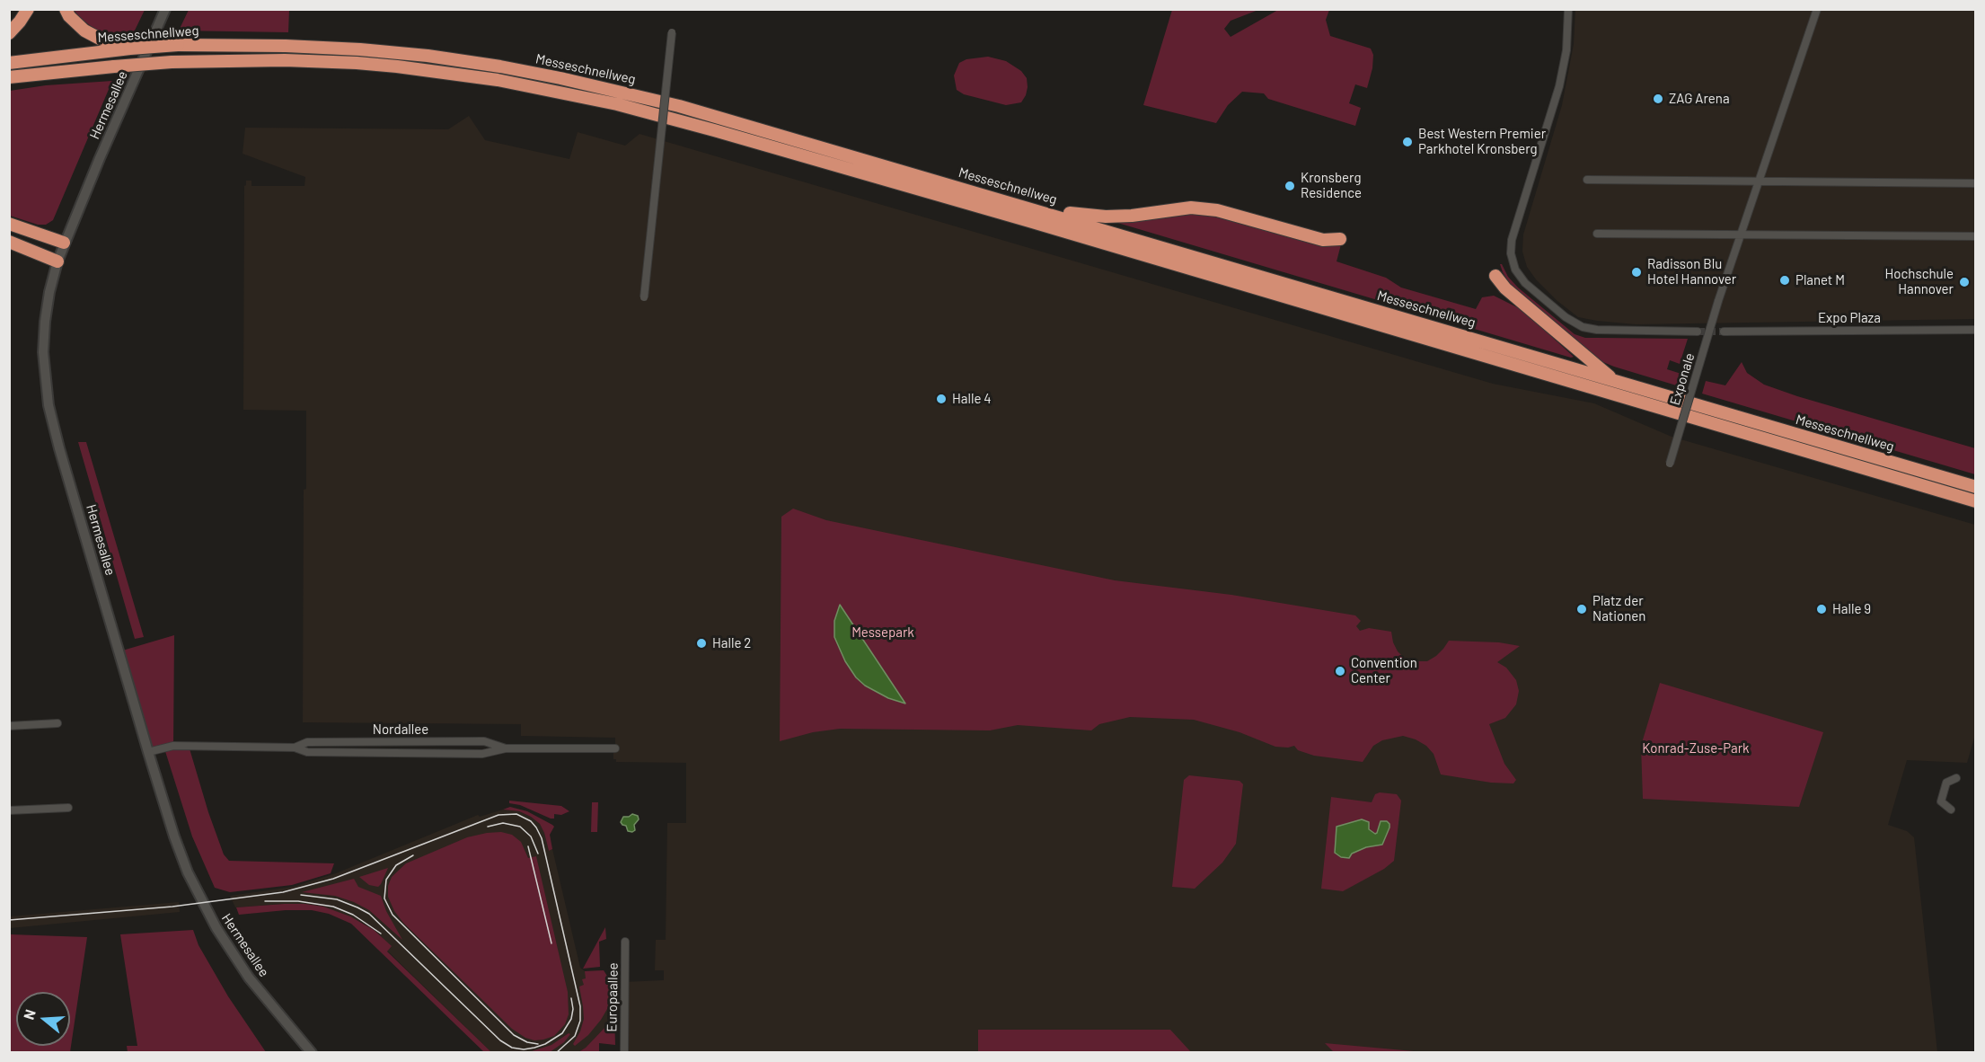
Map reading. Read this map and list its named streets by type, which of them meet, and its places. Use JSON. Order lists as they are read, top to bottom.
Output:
{
  "streets": {
    "highway": ["Messeschnellweg"],
    "main road": ["Hermesallee"],
    "street": [
      "Expo Plaza",
      "Exponale",
      "Nordallee",
      "Europaallee"
    ]
  },
  "crossings": [
    ["Hermesallee", "Nordallee"]
  ],
  "parks": ["Messepark", "Konrad-Zuse-Park"],
  "places": [
    "ZAG Arena",
    "Best Western Premier Parkhotel Kronsberg",
    "Kronsberg Residence",
    "Radisson Blu Hotel Hannover",
    "Planet M",
    "Hochschule Hannover",
    "Halle 4",
    "Platz der Nationen",
    "Halle 9",
    "Halle 2",
    "Convention Center"
  ],
  "north": "left"
}
